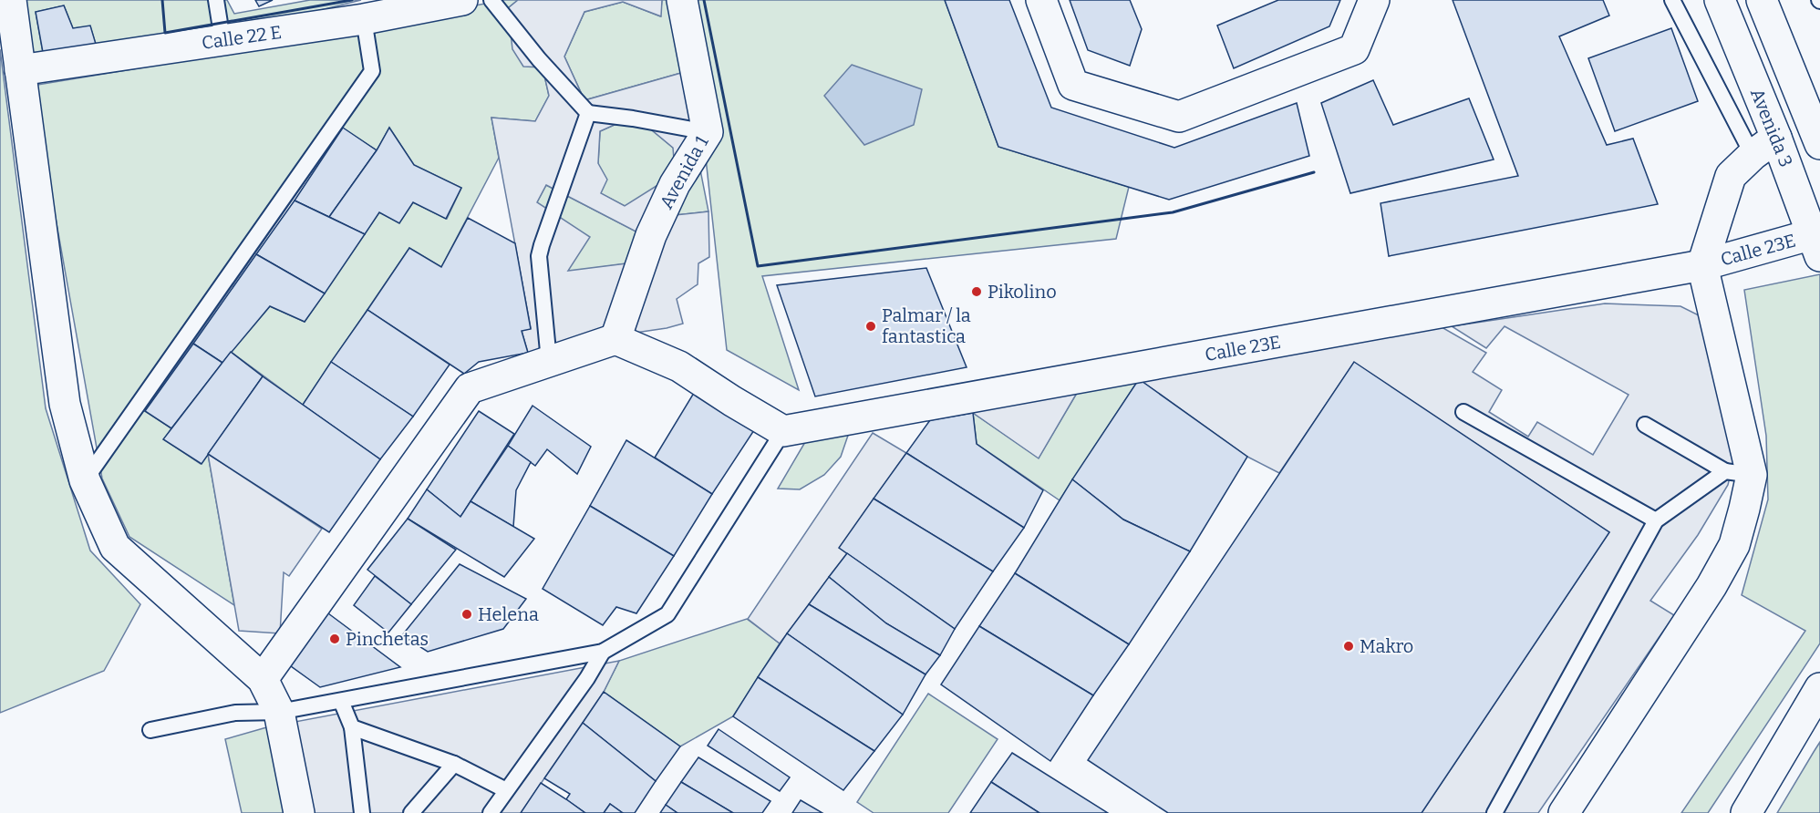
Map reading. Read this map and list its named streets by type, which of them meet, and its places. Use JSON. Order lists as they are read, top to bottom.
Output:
{
  "streets": {
    "street": [
      "Calle 22 E",
      "Avenida 3",
      "Avenida 1",
      "Calle 23E"
    ]
  },
  "crossings": [
    ["Avenida 3", "Calle 23E"]
  ],
  "places": [
    "Pikolino",
    "Palmar / la fantastica",
    "Helena",
    "Pinchetas",
    "Makro"
  ]
}
